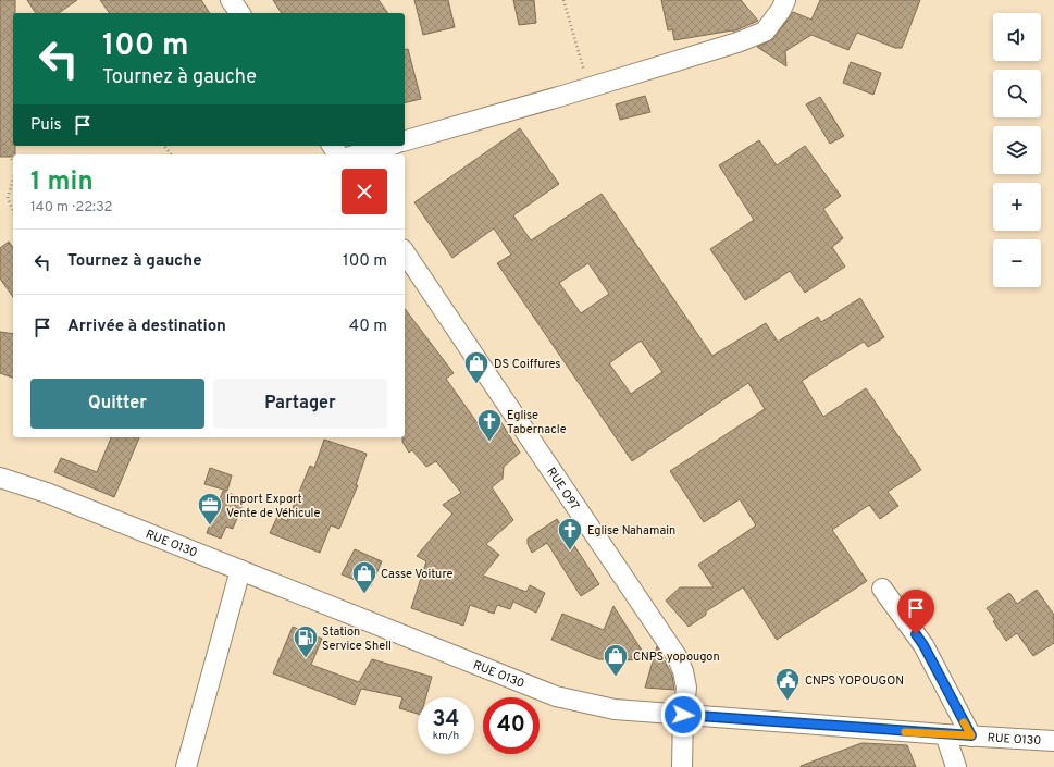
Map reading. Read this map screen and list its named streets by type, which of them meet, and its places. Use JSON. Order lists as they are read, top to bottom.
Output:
{
  "streets": {
    "street": ["RUE O97", "RUE O130"]
  },
  "crossings": [
    ["RUE O97", "RUE O130"]
  ],
  "places": {
    "shop": ["DS Coiffures", "Casse Voiture", "CNPS yopougon"],
    "church": ["Eglise Tabernacle", "Eglise Nahamain"],
    "office": ["Import Export Vente de Véhicule"],
    "fuel station": ["Station Service Shell"],
    "public building": ["CNPS YOPOUGON"]
  },
  "page": {
    "map_buttons": ["+", "−"],
    "turn": ["100 m", "Tournez à gauche"],
    "then": "Puis",
    "heading": ["1 min", "140 m · 22:32"],
    "list": [
      {
        "name": "Tournez à gauche",
        "value": "100 m"
      },
      {
        "name": "Arrivée à destination",
        "value": "40 m"
      }
    ],
    "buttons": ["Quitter", "Partager"],
    "speed": "34 km/h",
    "limit": "40"
  }
}
